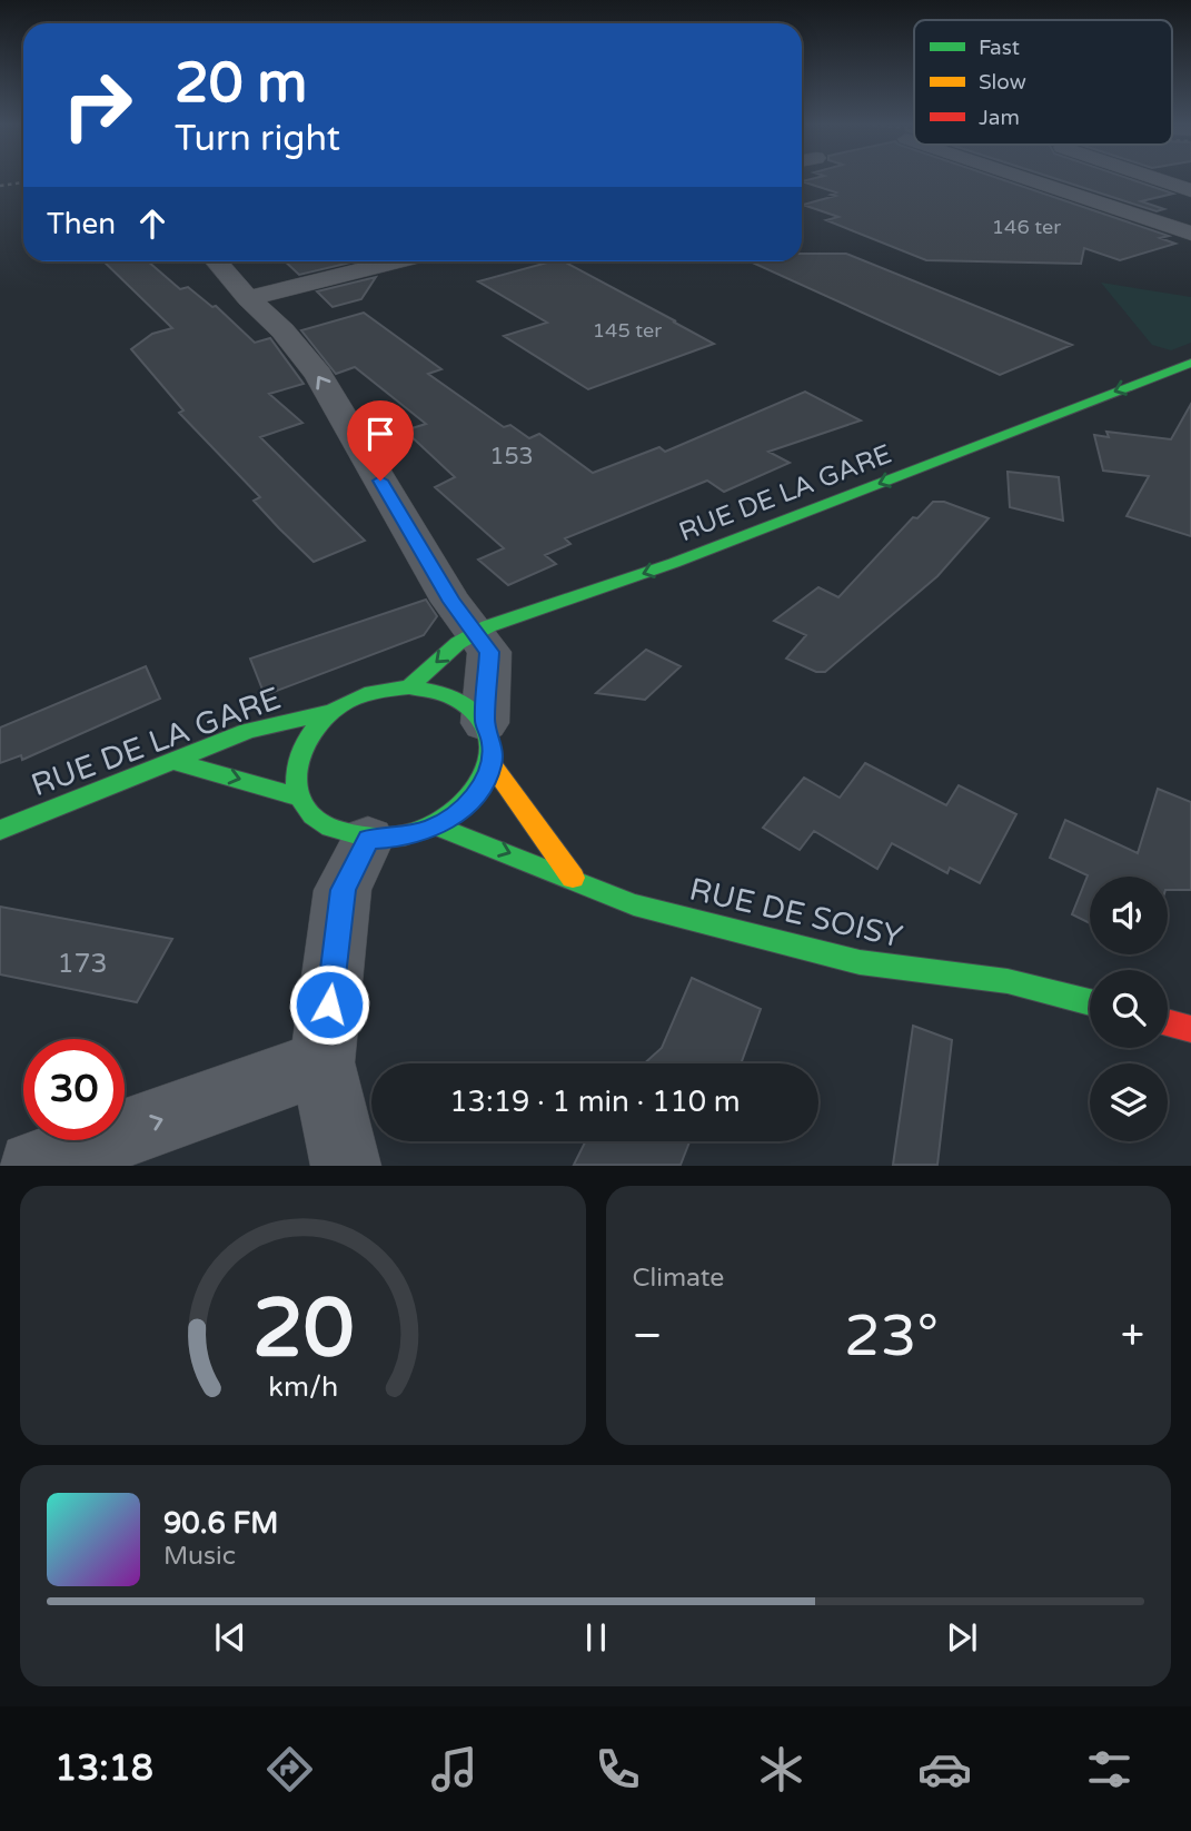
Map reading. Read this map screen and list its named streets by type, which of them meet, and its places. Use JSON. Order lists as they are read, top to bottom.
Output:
{
  "streets": {
    "main road": ["RUE DE LA GARE", "RUE DE SOISY"]
  },
  "crossings": [
    ["RUE DE LA GARE", "RUE DE SOISY"]
  ],
  "one_way": ["RUE DE LA GARE"],
  "house_numbers": [
    "146 ter",
    "145 ter",
    "153",
    "173"
  ],
  "legend": ["Fast", "Slow", "Jam"],
  "page": {
    "turn": ["20 m", "Turn right"],
    "then": "Then",
    "limit": "30",
    "trip": "13:19 · 1 min · 110 m",
    "tile": "Climate",
    "heat": ["−", "23°", "+"],
    "song": ["90.6 FM", "Music"],
    "tabs": "13:18",
    "gauge": ["20", "km/h"]
  }
}
